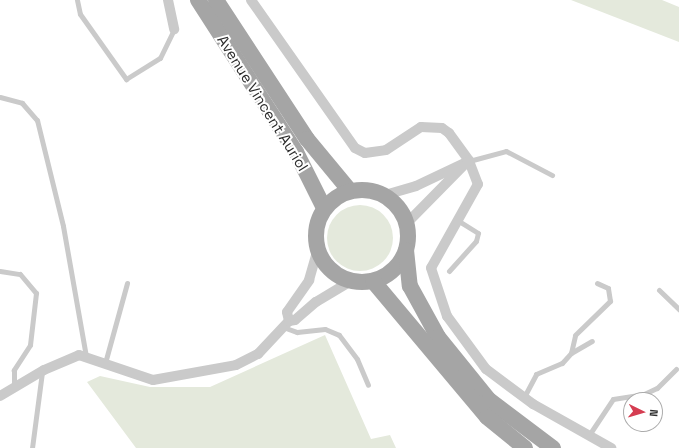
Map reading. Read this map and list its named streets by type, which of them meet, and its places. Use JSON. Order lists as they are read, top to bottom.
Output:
{
  "streets": {
    "main road": ["Avenue Vincent Auriol"]
  },
  "north": "right"
}
